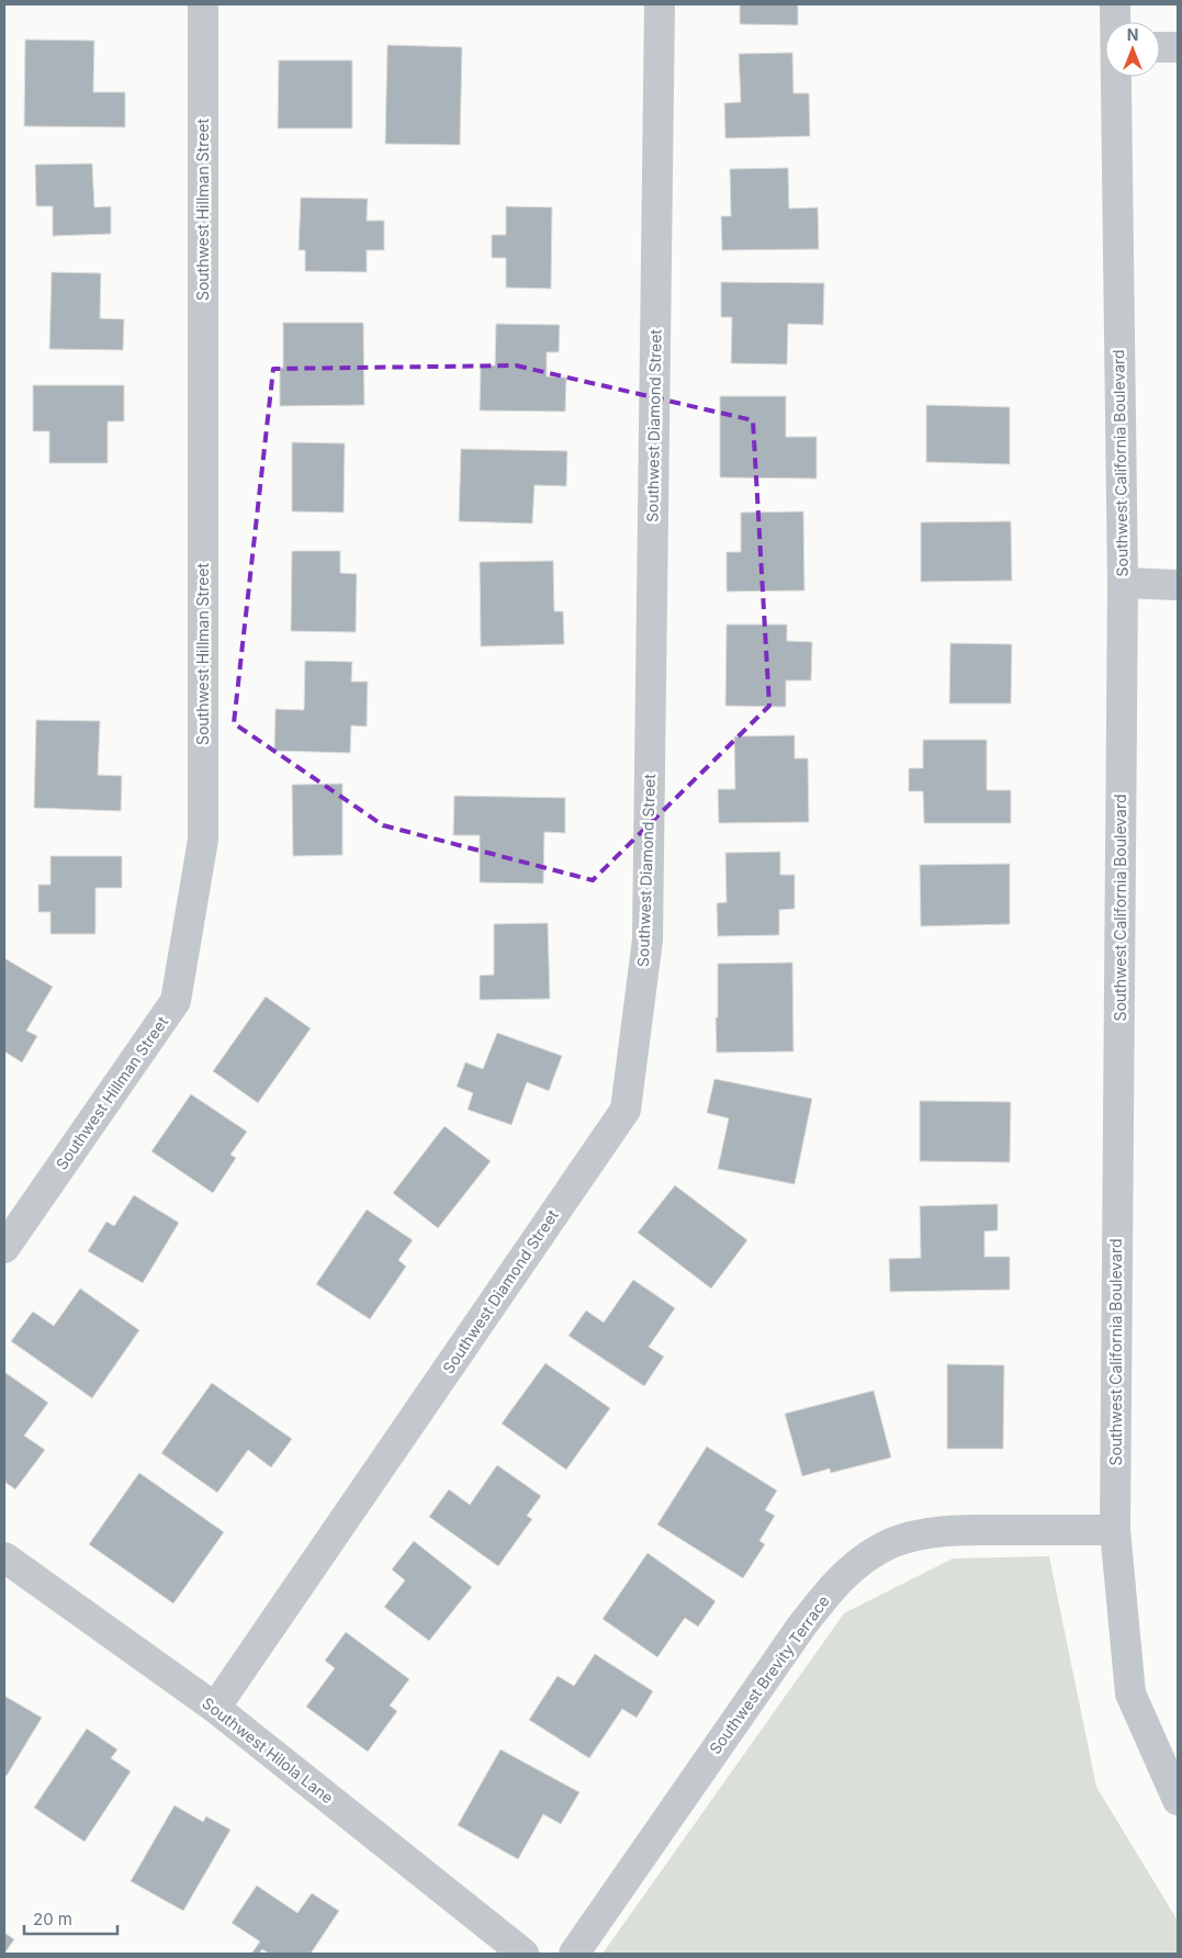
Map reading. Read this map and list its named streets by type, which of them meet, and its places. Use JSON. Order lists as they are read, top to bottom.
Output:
{
  "streets": {
    "street": [
      "Southwest Hillman Street",
      "Southwest Diamond Street",
      "Southwest California Boulevard",
      "Southwest Brevity Terrace",
      "Southwest Hilola Lane"
    ]
  },
  "crossings": [
    ["Southwest Diamond Street", "Southwest Hilola Lane"],
    ["Southwest California Boulevard", "Southwest Brevity Terrace"]
  ],
  "scale_bar": "20 m",
  "north": "top"
}
